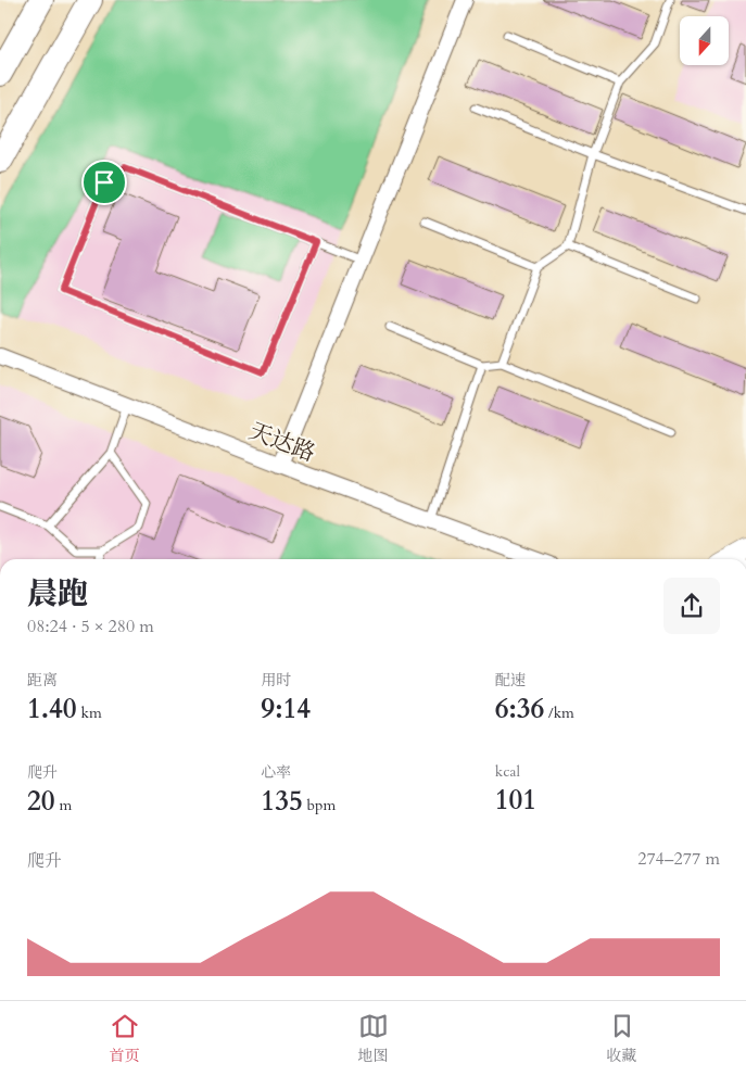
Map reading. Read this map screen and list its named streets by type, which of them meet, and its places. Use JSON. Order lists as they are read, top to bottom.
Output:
{
  "streets": {
    "street": ["天达路"]
  },
  "north": "bottom",
  "page": {
    "heading": ["晨跑", "08:24 · 5 × 280 m"],
    "stats": [
      ["距离", "1.40 km"],
      ["用时", "9:14"],
      ["配速", "6:36 /km"],
      ["爬升", "20 m"],
      ["心率", "135 bpm"],
      ["kcal", "101"]
    ],
    "chart": ["爬升", "274–277 m"],
    "tabs": ["首页", "地图", "收藏"]
  }
}
